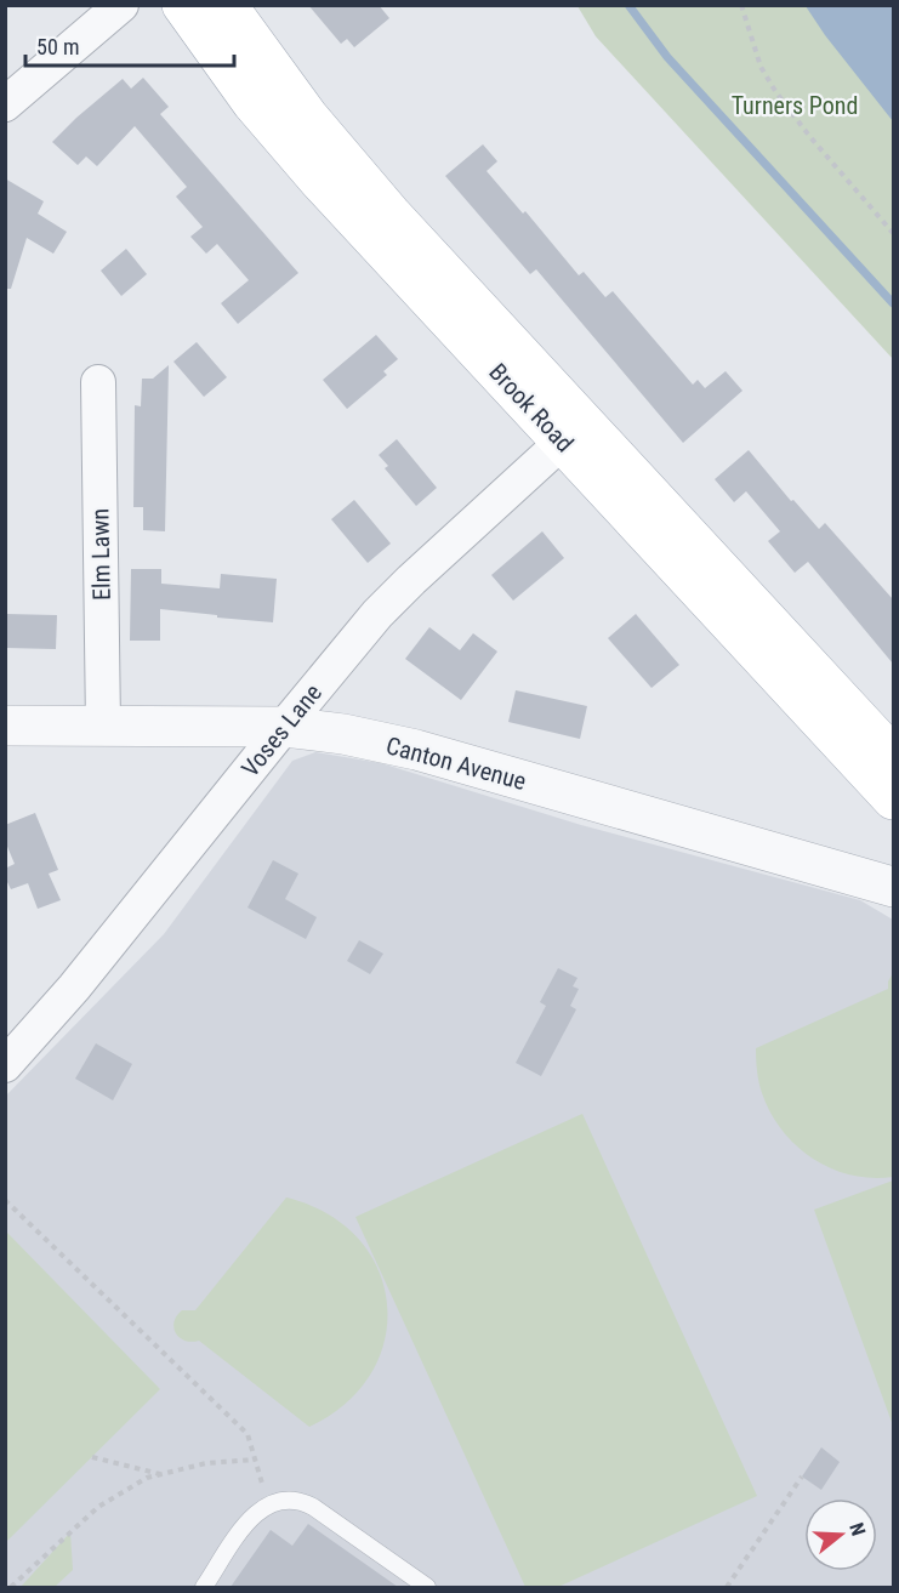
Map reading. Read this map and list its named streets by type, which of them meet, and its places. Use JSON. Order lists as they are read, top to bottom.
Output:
{
  "streets": {
    "main road": ["Brook Road"],
    "street": ["Elm Lawn", "Voses Lane", "Canton Avenue"]
  },
  "crossings": [
    ["Brook Road", "Voses Lane"],
    ["Elm Lawn", "Canton Avenue"],
    ["Voses Lane", "Canton Avenue"]
  ],
  "parks": ["Turners Pond"],
  "scale_bar": "50 m",
  "north": "right"
}
